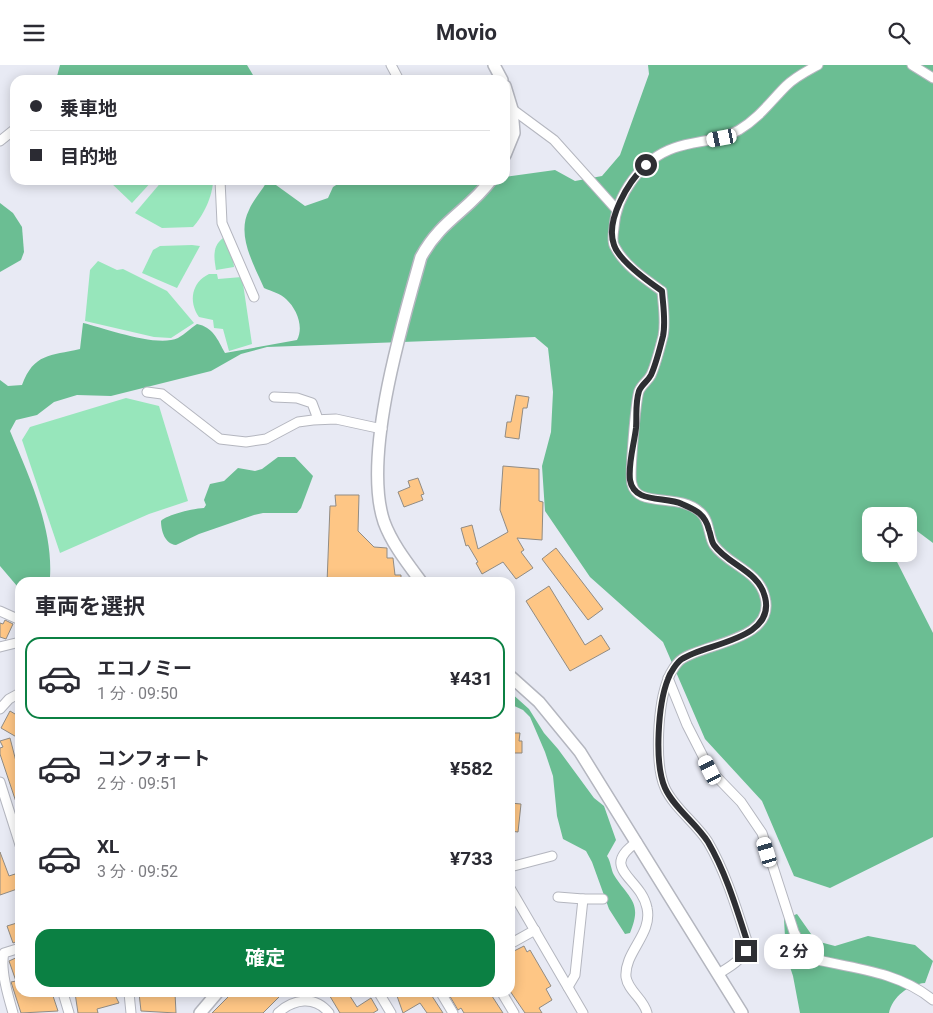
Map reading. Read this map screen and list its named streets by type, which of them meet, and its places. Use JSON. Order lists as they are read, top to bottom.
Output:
{
  "page": {
    "header": "Movio",
    "banner": ["乗車地", "目的地"],
    "heading": "車両を選択",
    "list": [
      {
        "name": "エコノミー",
        "note": "1 分 · 09:50",
        "value": "¥431"
      },
      {
        "name": "コンフォート",
        "note": "2 分 · 09:51",
        "value": "¥582"
      },
      {
        "name": "XL",
        "note": "3 分 · 09:52",
        "value": "¥733"
      }
    ],
    "buttons": "確定",
    "bubble": "2 分"
  }
}
